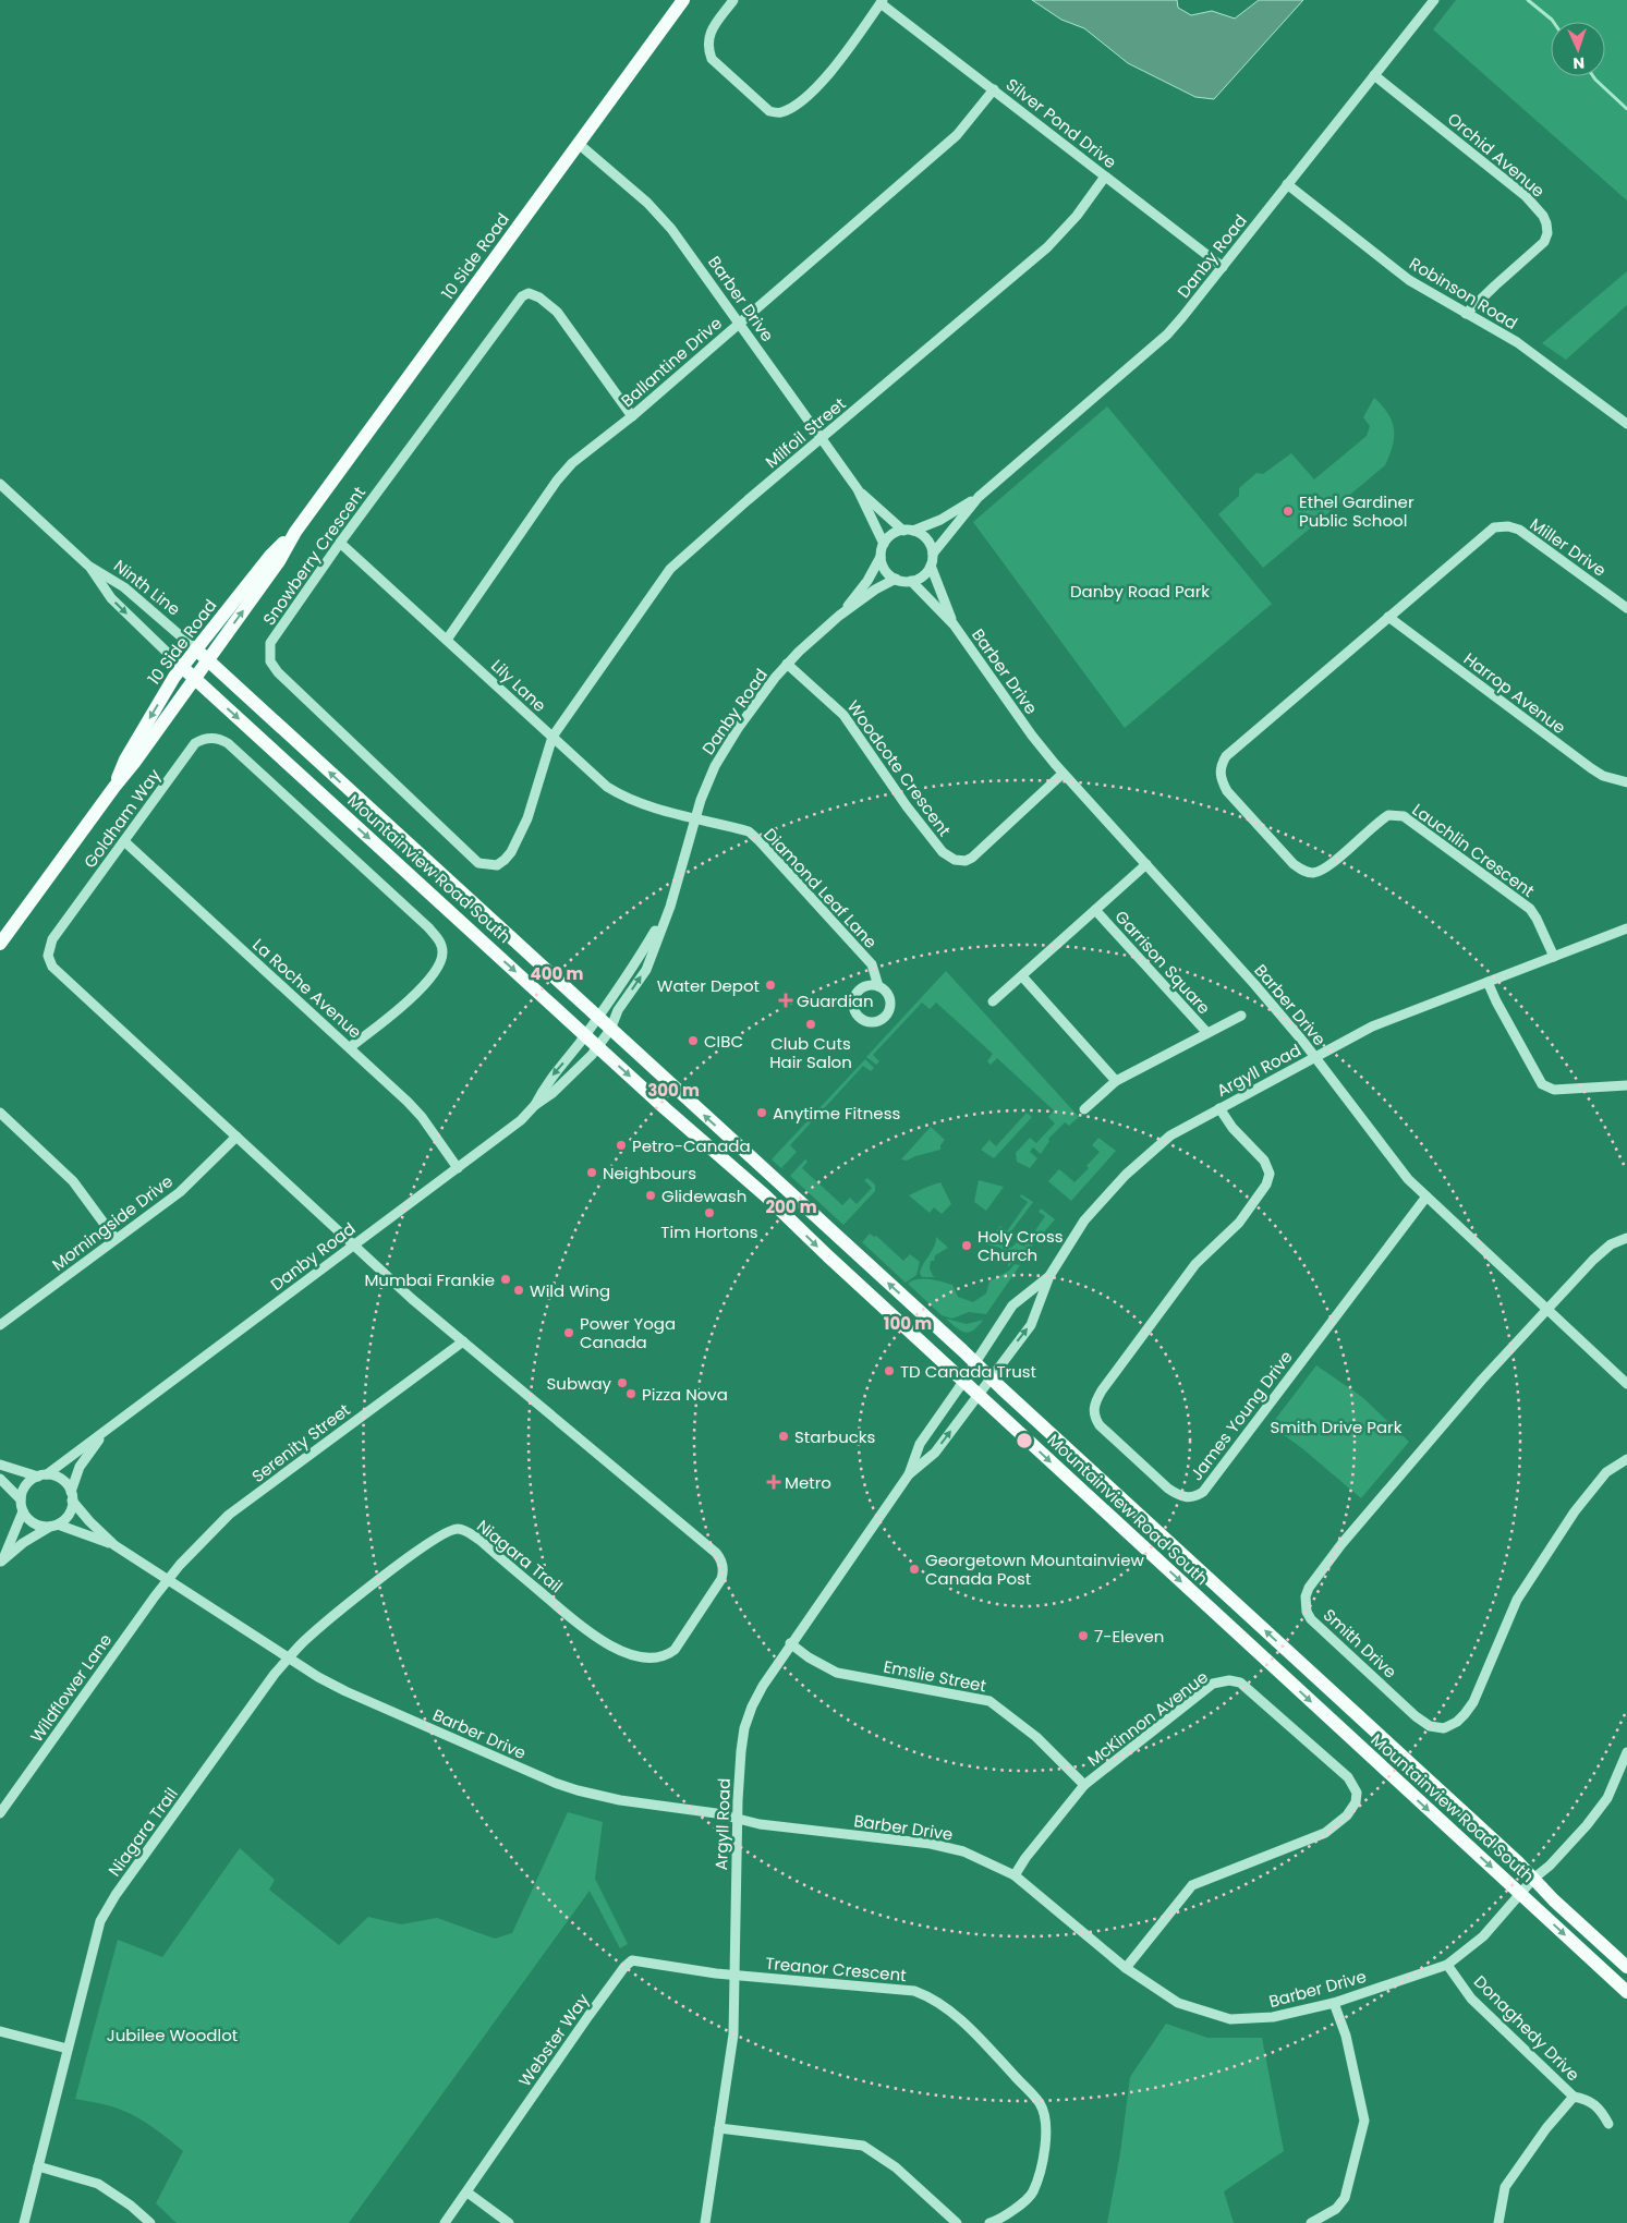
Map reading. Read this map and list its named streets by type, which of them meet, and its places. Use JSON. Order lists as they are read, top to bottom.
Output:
{
  "streets": {
    "main road": ["10 Side Road", "Ninth Line", "Mountainview Road South"],
    "street": [
      "Silver Pond Drive",
      "Orchid Avenue",
      "Danby Road",
      "Robinson Road",
      "Barber Drive",
      "Ballantine Drive",
      "Milfoil Street",
      "Miller Drive",
      "Snowberry Crescent",
      "Lily Lane",
      "Harrop Avenue",
      "Woodcote Crescent",
      "Goldham Way",
      "Lauchlin Crescent",
      "Diamond Leaf Lane",
      "Garrison Square",
      "La Roche Avenue",
      "Argyll Road",
      "Morningside Drive",
      "James Young Drive",
      "Serenity Street",
      "Niagara Trail",
      "Smith Drive",
      "Emslie Street",
      "Wildflower Lane",
      "McKinnon Avenue",
      "Treanor Crescent",
      "Donaghedy Drive",
      "Webster Way"
    ]
  },
  "crossings": [
    ["Silver Pond Drive", "Danby Road"],
    ["Silver Pond Drive", "Ballantine Drive"],
    ["Silver Pond Drive", "Milfoil Street"],
    ["Orchid Avenue", "Danby Road"],
    ["Orchid Avenue", "Robinson Road"],
    ["10 Side Road", "Barber Drive"],
    ["10 Side Road", "Ninth Line"],
    ["10 Side Road", "Mountainview Road South"],
    ["Danby Road", "Robinson Road"],
    ["Danby Road", "Barber Drive"],
    ["Danby Road", "Lily Lane"],
    ["Danby Road", "Woodcote Crescent"],
    ["Danby Road", "Goldham Way"],
    ["Danby Road", "Mountainview Road South"],
    ["Danby Road", "Diamond Leaf Lane"],
    ["Danby Road", "La Roche Avenue"],
    ["Danby Road", "Niagara Trail"],
    ["Barber Drive", "Ballantine Drive"],
    ["Barber Drive", "Milfoil Street"],
    ["Barber Drive", "Woodcote Crescent"],
    ["Barber Drive", "Mountainview Road South"],
    ["Barber Drive", "Garrison Square"],
    ["Barber Drive", "Argyll Road"],
    ["Barber Drive", "James Young Drive"],
    ["Barber Drive", "Serenity Street"],
    ["Barber Drive", "Niagara Trail"],
    ["Barber Drive", "Smith Drive"],
    ["Barber Drive", "Wildflower Lane"],
    ["Barber Drive", "McKinnon Avenue"],
    ["Barber Drive", "Donaghedy Drive"],
    ["Ballantine Drive", "Snowberry Crescent"],
    ["Ballantine Drive", "Lily Lane"],
    ["Milfoil Street", "Snowberry Crescent"],
    ["Milfoil Street", "Lily Lane"],
    ["Miller Drive", "Harrop Avenue"],
    ["Miller Drive", "Lauchlin Crescent"],
    ["Snowberry Crescent", "Lily Lane"],
    ["Ninth Line", "Mountainview Road South"],
    ["Lily Lane", "Diamond Leaf Lane"],
    ["Harrop Avenue", "Lauchlin Crescent"],
    ["Goldham Way", "La Roche Avenue"],
    ["Goldham Way", "Morningside Drive"],
    ["Goldham Way", "Niagara Trail"],
    ["Lauchlin Crescent", "Argyll Road"],
    ["Mountainview Road South", "Argyll Road"],
    ["Argyll Road", "James Young Drive"],
    ["Argyll Road", "Emslie Street"],
    ["Argyll Road", "Treanor Crescent"],
    ["Argyll Road", "Webster Way"],
    ["Serenity Street", "Niagara Trail"],
    ["Serenity Street", "Wildflower Lane"],
    ["Emslie Street", "McKinnon Avenue"],
    ["Treanor Crescent", "Webster Way"]
  ],
  "parks": ["Danby Road Park", "Smith Drive Park", "Jubilee Woodlot"],
  "places": {
    "other": [
      "Ethel Gardiner Public School",
      "Water Depot",
      "Club Cuts Hair Salon",
      "CIBC",
      "Anytime Fitness",
      "Petro-Canada",
      "Neighbours",
      "Glidewash",
      "Tim Hortons",
      "Holy Cross Church",
      "Mumbai Frankie",
      "Wild Wing",
      "Power Yoga Canada",
      "TD Canada Trust",
      "Subway",
      "Pizza Nova",
      "Starbucks",
      "Georgetown Mountainview Canada Post",
      "7-Eleven"
    ],
    "health": ["Guardian", "Metro"]
  },
  "north": "bottom",
  "rings": [
    "400 m",
    "300 m",
    "200 m",
    "100 m"
  ]
}
